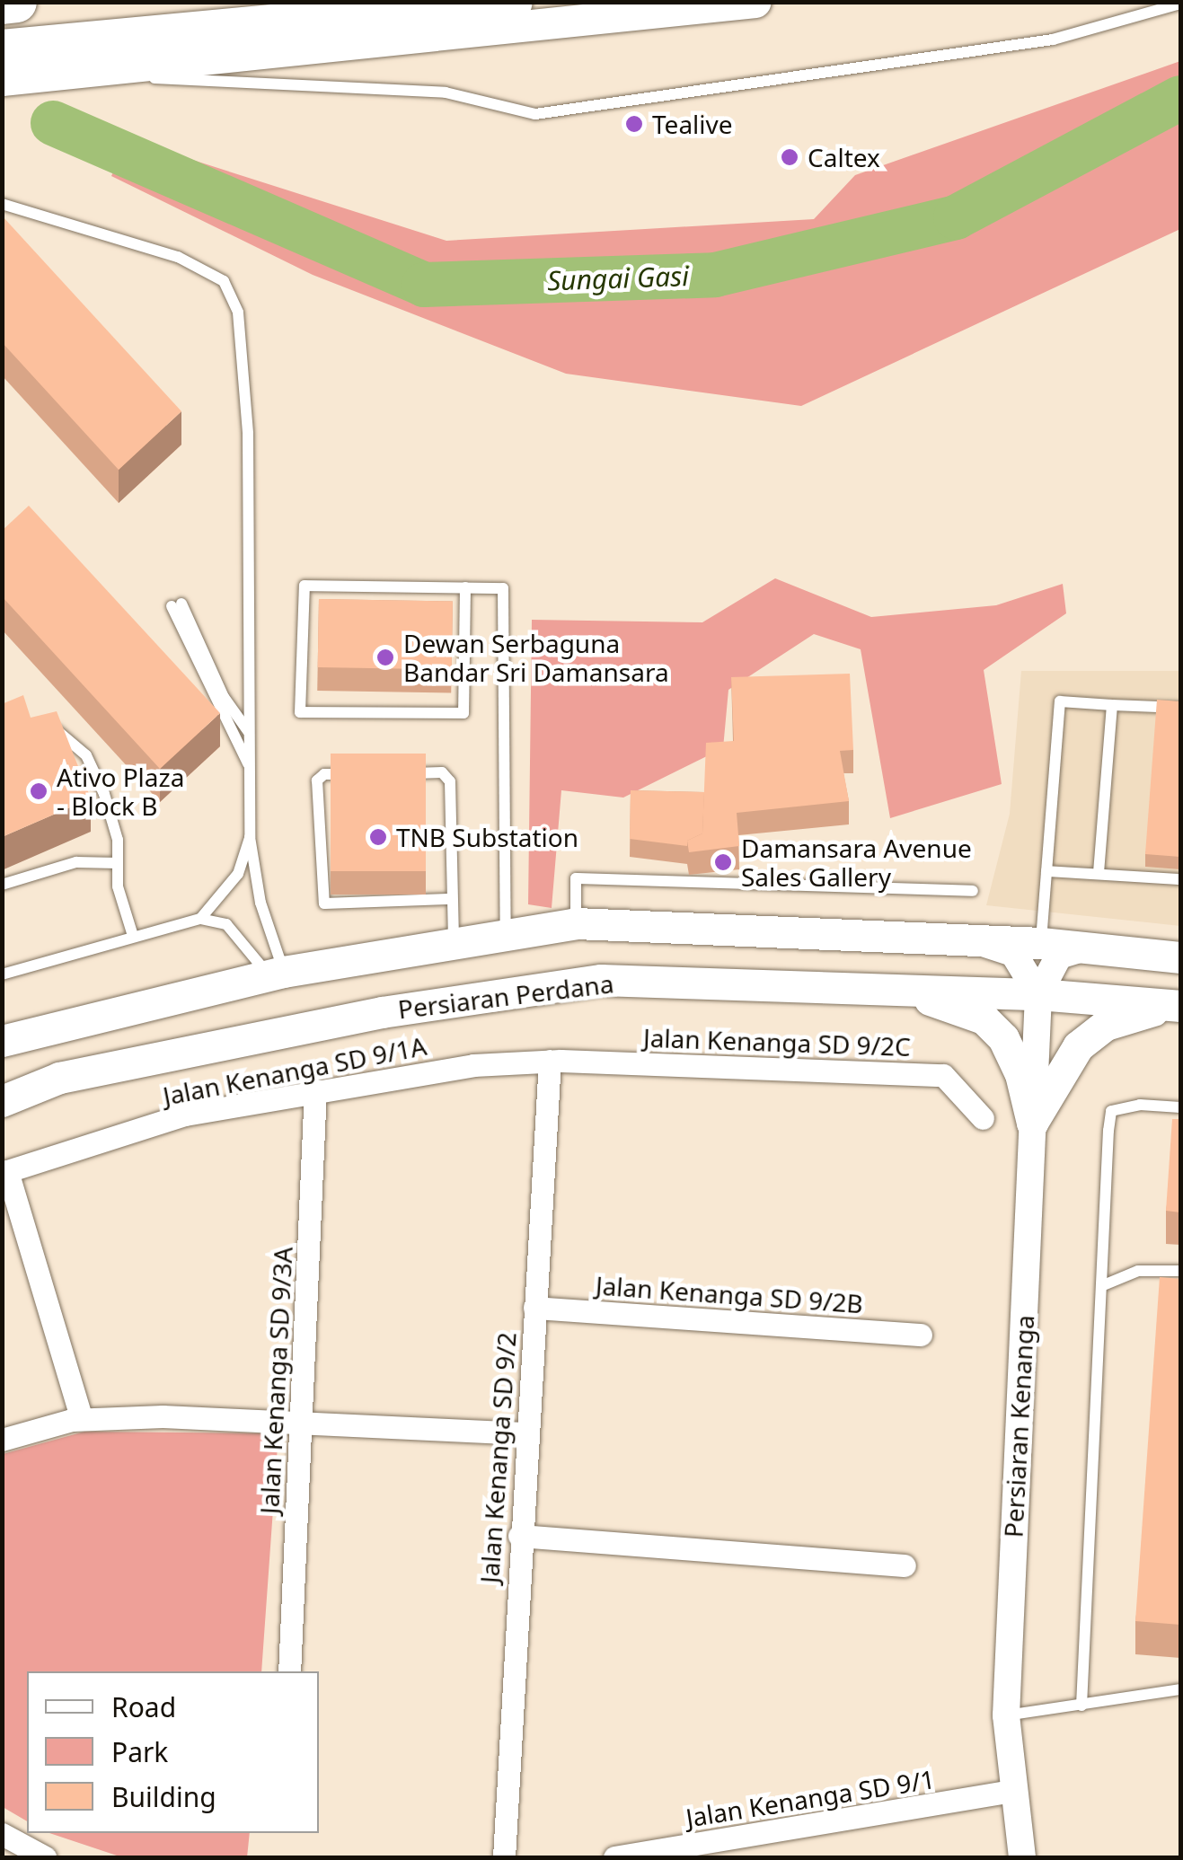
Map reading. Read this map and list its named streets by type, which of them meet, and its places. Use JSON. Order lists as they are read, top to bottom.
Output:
{
  "streets": {
    "main road": ["Persiaran Perdana"],
    "street": [
      "Jalan Kenanga SD 9/2C",
      "Jalan Kenanga SD 9/1A",
      "Jalan Kenanga SD 9/2B",
      "Jalan Kenanga SD 9/3A",
      "Persiaran Kenanga",
      "Jalan Kenanga SD 9/2",
      "Jalan Kenanga SD 9/1"
    ]
  },
  "crossings": [
    ["Persiaran Perdana", "Persiaran Kenanga"],
    ["Jalan Kenanga SD 9/2C", "Jalan Kenanga SD 9/1A"],
    ["Jalan Kenanga SD 9/2C", "Jalan Kenanga SD 9/2"],
    ["Jalan Kenanga SD 9/1A", "Jalan Kenanga SD 9/3A"],
    ["Jalan Kenanga SD 9/1A", "Jalan Kenanga SD 9/2"],
    ["Jalan Kenanga SD 9/2B", "Jalan Kenanga SD 9/2"],
    ["Persiaran Kenanga", "Jalan Kenanga SD 9/1"]
  ],
  "water": ["Sungai Gasi"],
  "places": [
    "Tealive",
    "Caltex",
    "Dewan Serbaguna Bandar Sri Damansara",
    "Ativo Plaza - Block B",
    "TNB Substation",
    "Damansara Avenue Sales Gallery"
  ],
  "legend": ["Road", "Park", "Building"]
}
